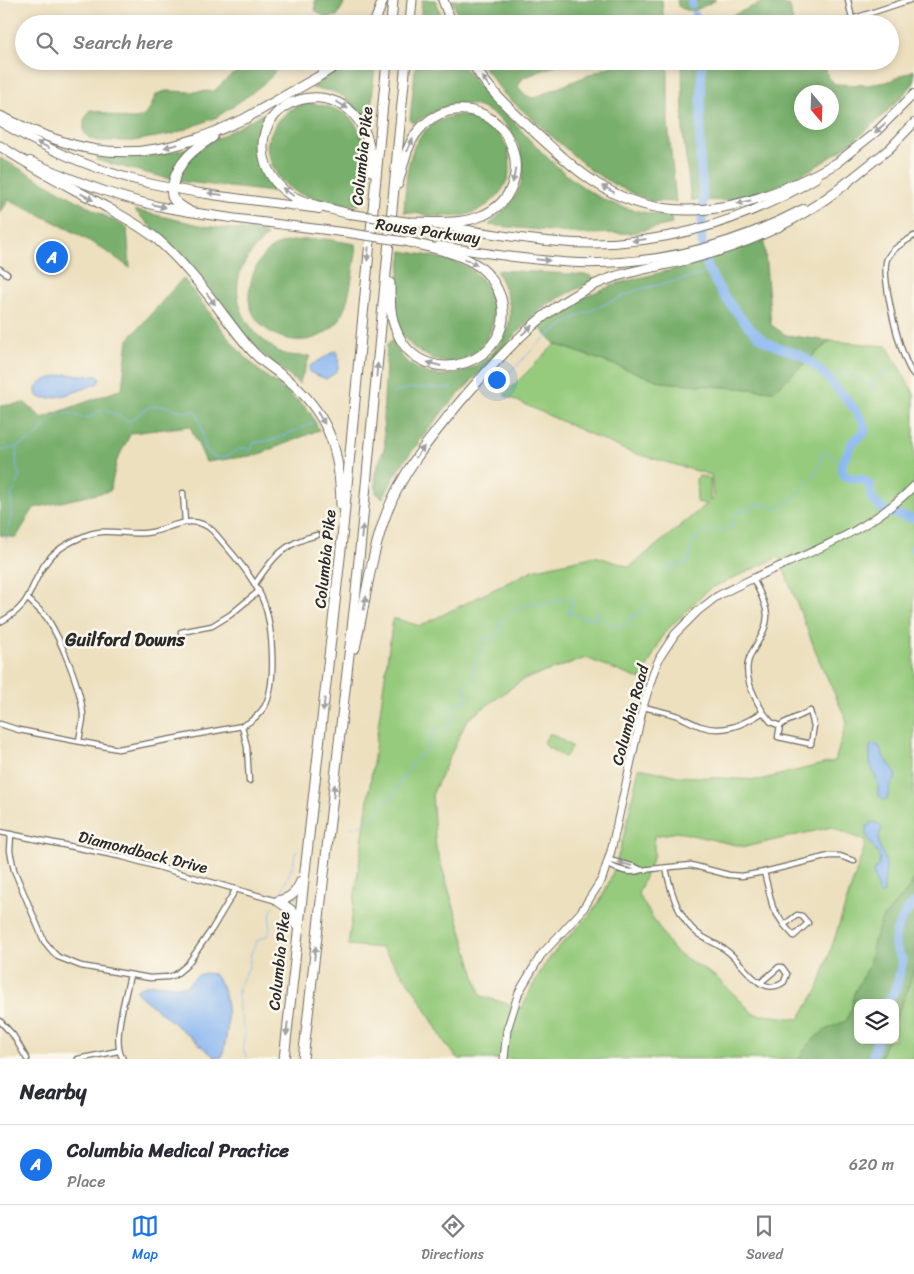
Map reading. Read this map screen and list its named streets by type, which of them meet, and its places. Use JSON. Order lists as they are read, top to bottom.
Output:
{
  "streets": {
    "highway": ["Columbia Pike"],
    "main road": ["Rouse Parkway", "Columbia Road"],
    "street": ["Diamondback Drive"]
  },
  "districts": ["Guilford Downs"],
  "north": "bottom",
  "page": {
    "search": "Search here",
    "pins": "A",
    "heading": "Nearby",
    "list": [
      {
        "mark": "A",
        "name": "Columbia Medical Practice",
        "note": "Place",
        "value": "620 m"
      }
    ],
    "nav": ["Map", "Directions", "Saved"]
  }
}
